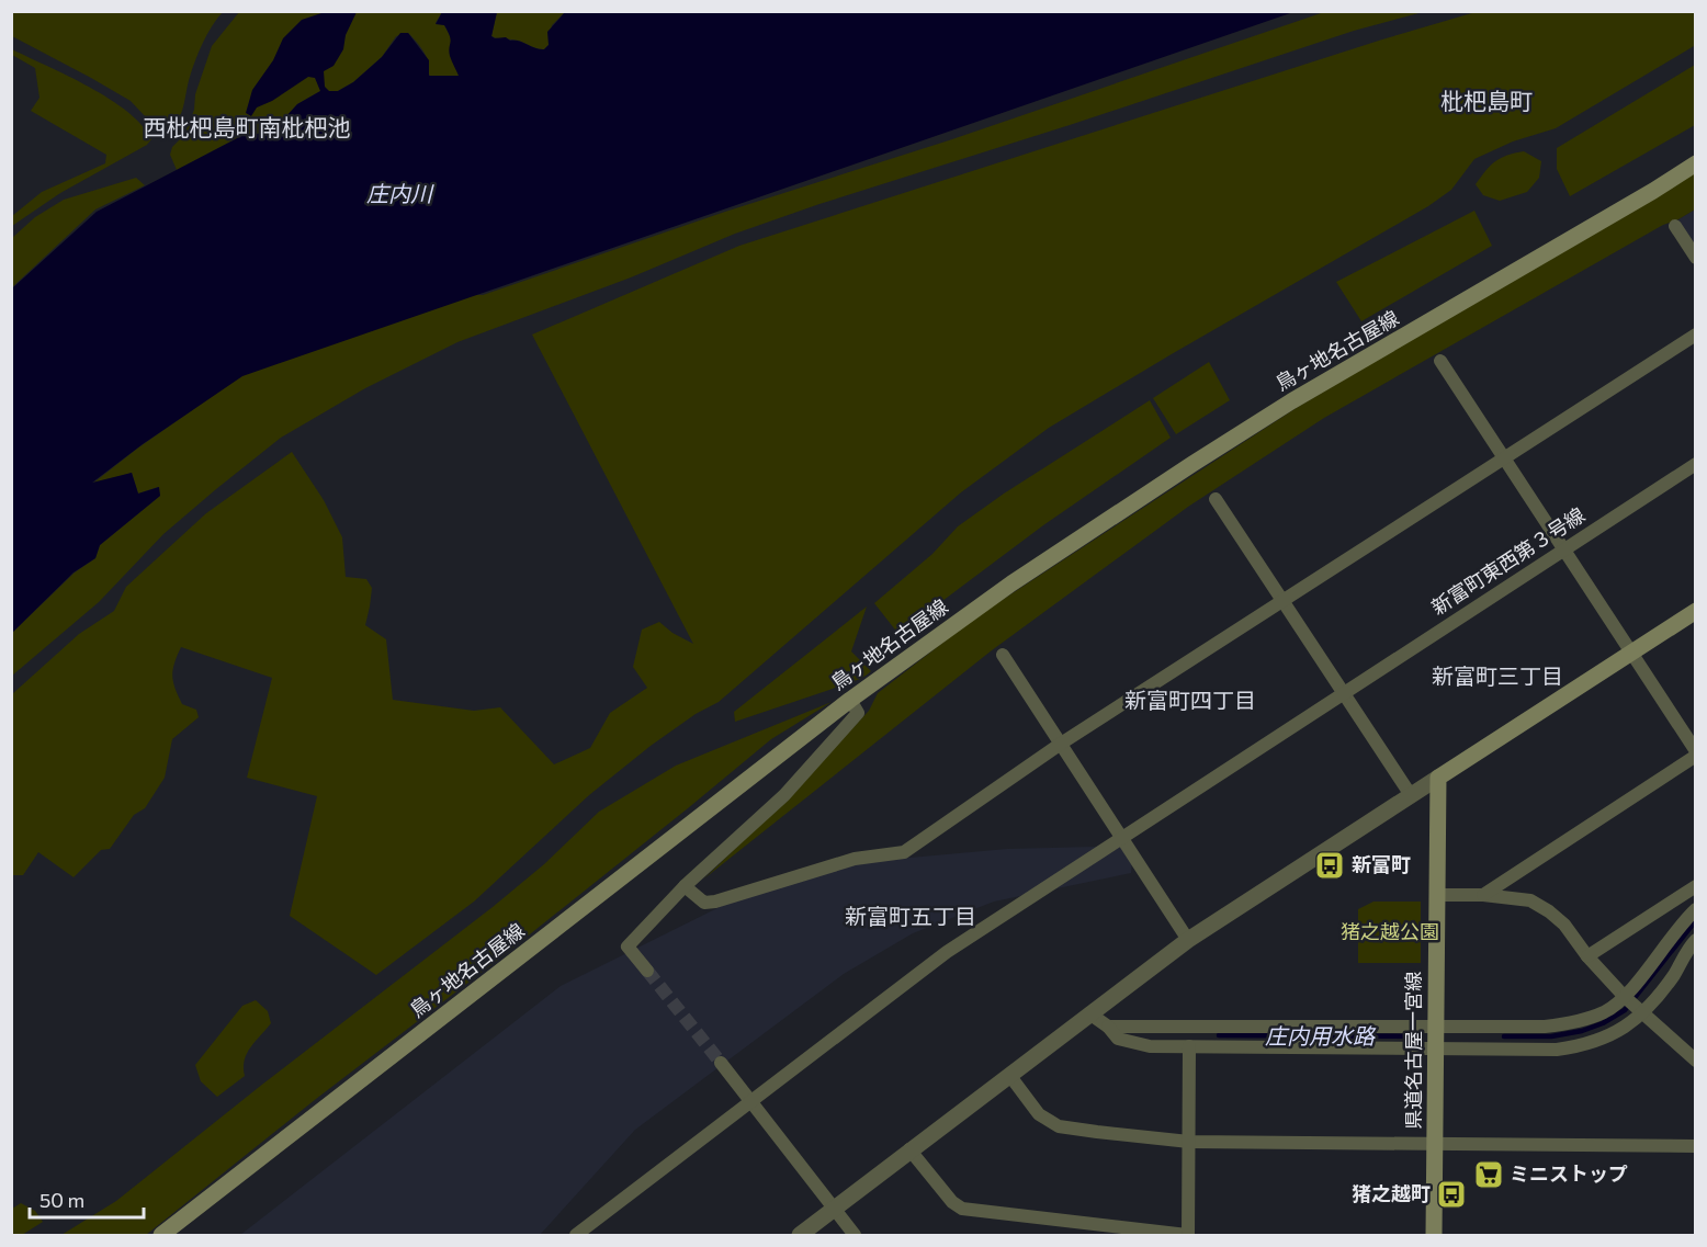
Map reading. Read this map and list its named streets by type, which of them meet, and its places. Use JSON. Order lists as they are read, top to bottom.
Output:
{
  "streets": {
    "main road": ["鳥ヶ地名古屋線", "県道名古屋一宮線"],
    "street": ["新富町東西第３号線"]
  },
  "districts": [
    "枇杷島町",
    "西枇杷島町南枇杷池",
    "新富町三丁目",
    "新富町四丁目",
    "新富町五丁目"
  ],
  "water": ["庄内川", "庄内用水路"],
  "parks": ["猪之越公園"],
  "places": {
    "bus stop": ["新富町", "猪之越町"],
    "supermarket": ["ミニストップ"]
  },
  "scale_bar": "50 m"
}
